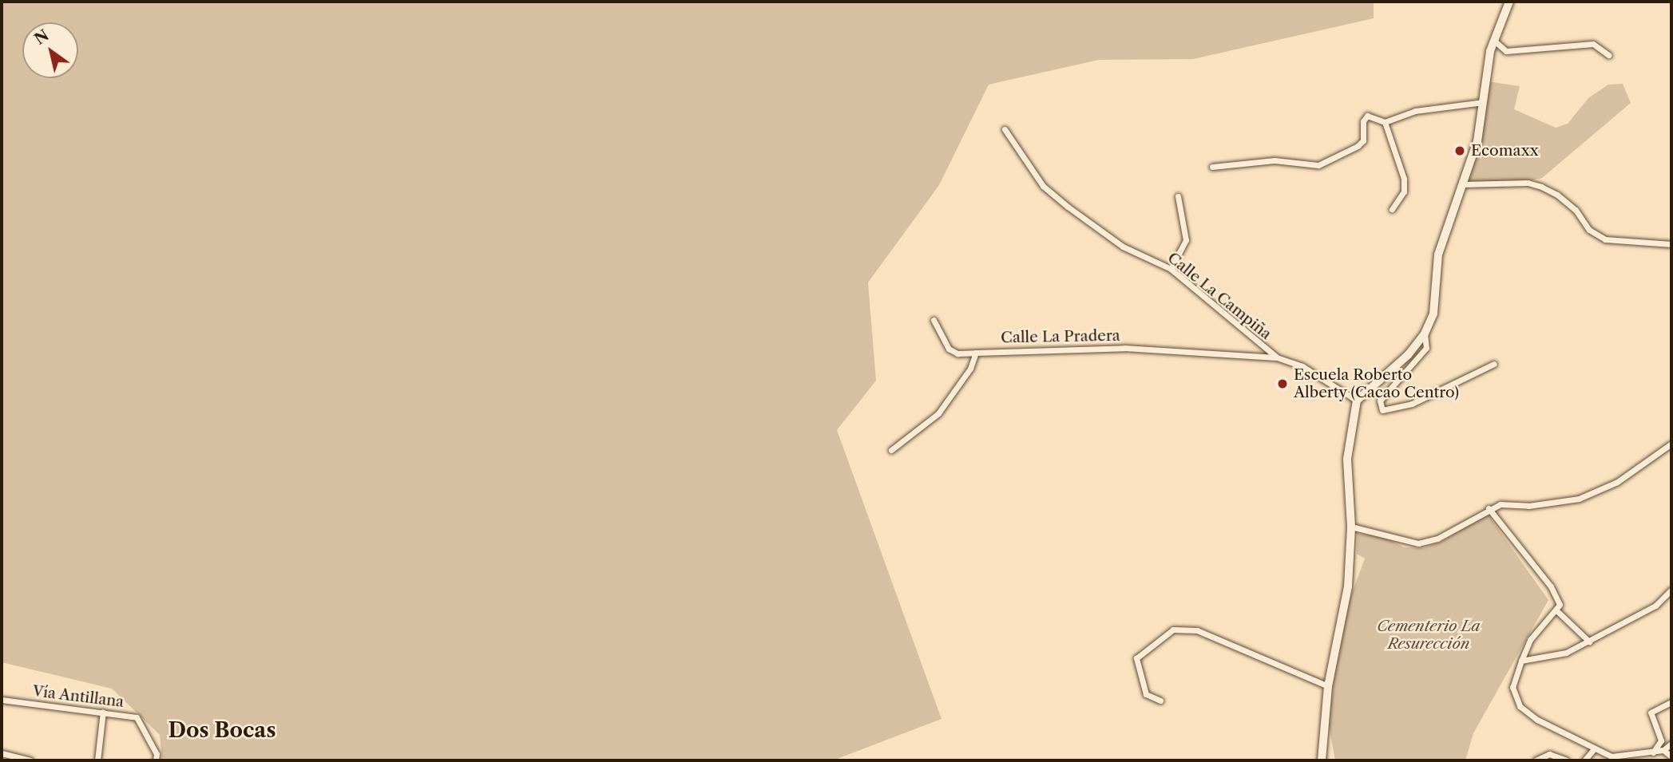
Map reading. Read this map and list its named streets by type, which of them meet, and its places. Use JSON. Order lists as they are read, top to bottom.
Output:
{
  "streets": {
    "street": ["Calle La Campiña", "Calle La Pradera", "Vía Antillana"]
  },
  "crossings": [
    ["Calle La Campiña", "Calle La Pradera"]
  ],
  "districts": ["Dos Bocas"],
  "parks": ["Cementerio La Resurección"],
  "places": ["Ecomaxx", "Escuela Roberto Alberty (Cacao Centro)"],
  "north": "top left"
}
